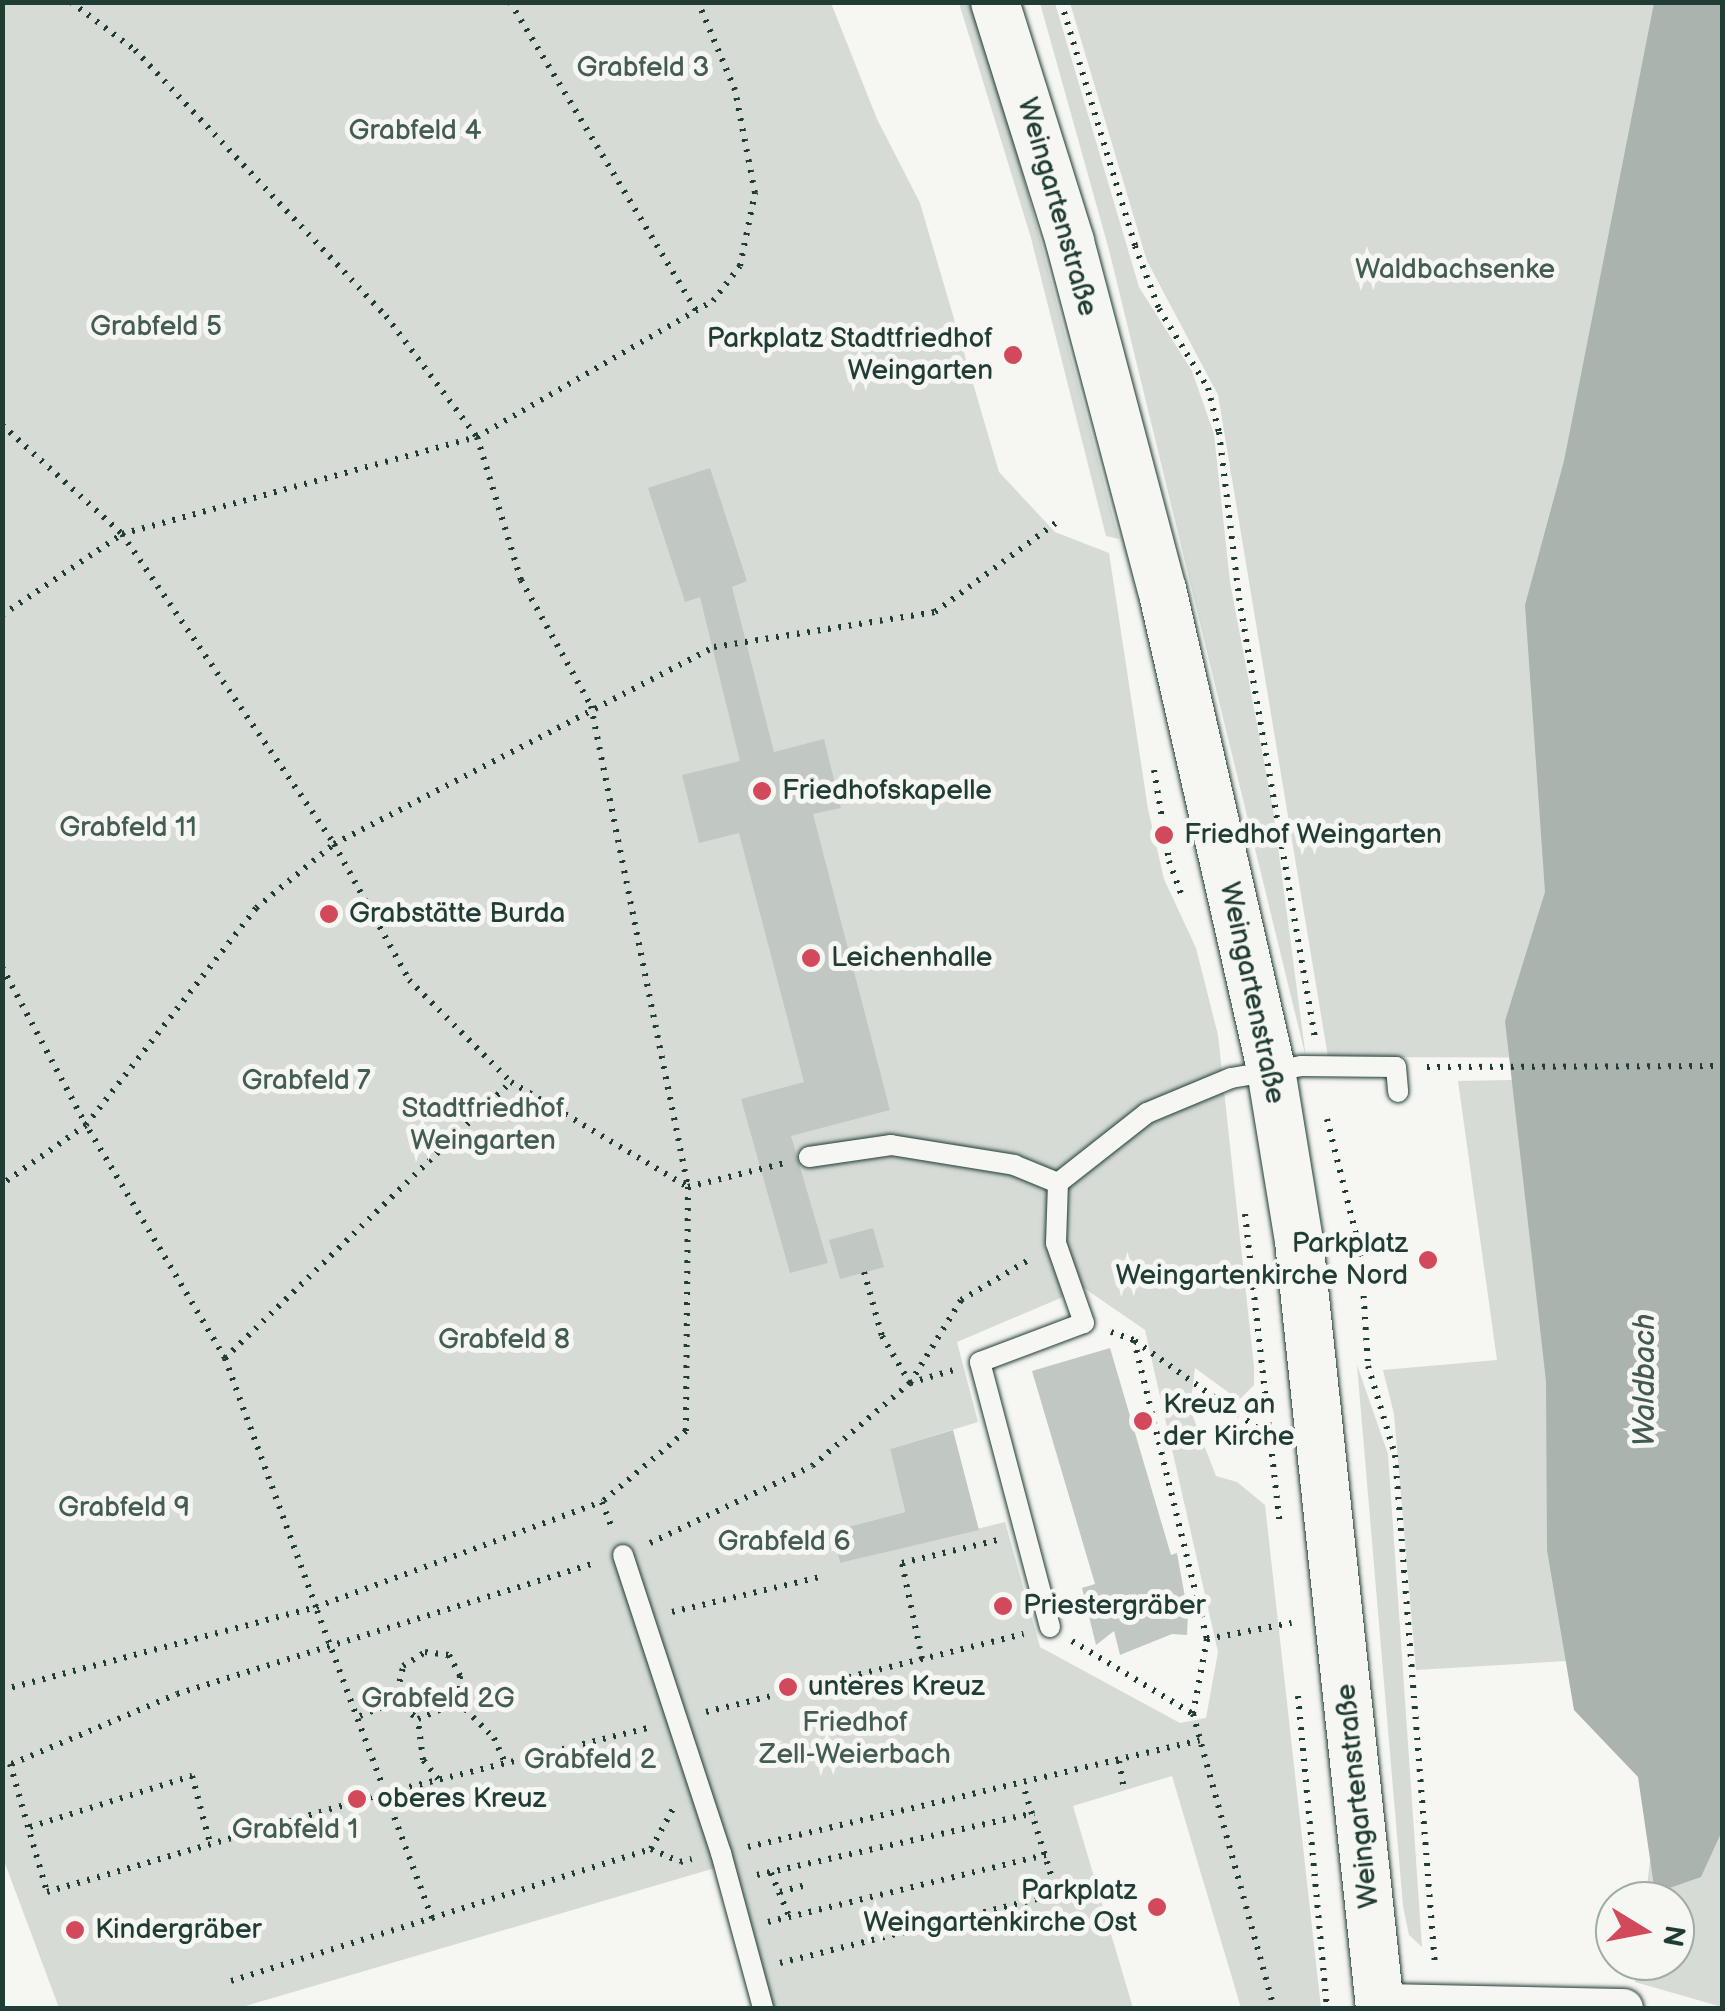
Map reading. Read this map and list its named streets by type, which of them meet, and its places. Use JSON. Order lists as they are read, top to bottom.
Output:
{
  "streets": {
    "street": ["Weingartenstraße"]
  },
  "water": ["Waldbach"],
  "parks": [
    "Grabfeld 3",
    "Grabfeld 4",
    "Waldbachsenke",
    "Grabfeld 5",
    "Grabfeld 11",
    "Grabfeld 7",
    "Stadtfriedhof Weingarten",
    "Grabfeld 8",
    "Grabfeld 9",
    "Grabfeld 6",
    "Grabfeld 2G",
    "Friedhof Zell-Weierbach",
    "Grabfeld 2",
    "Grabfeld 1"
  ],
  "places": [
    "Parkplatz Stadtfriedhof Weingarten",
    "Friedhofskapelle",
    "Friedhof Weingarten",
    "Grabstätte Burda",
    "Leichenhalle",
    "Parkplatz Weingartenkirche Nord",
    "Kreuz an der Kirche",
    "Priestergräber",
    "unteres Kreuz",
    "oberes Kreuz",
    "Parkplatz Weingartenkirche Ost",
    "Kindergräber"
  ],
  "north": "right"
}
